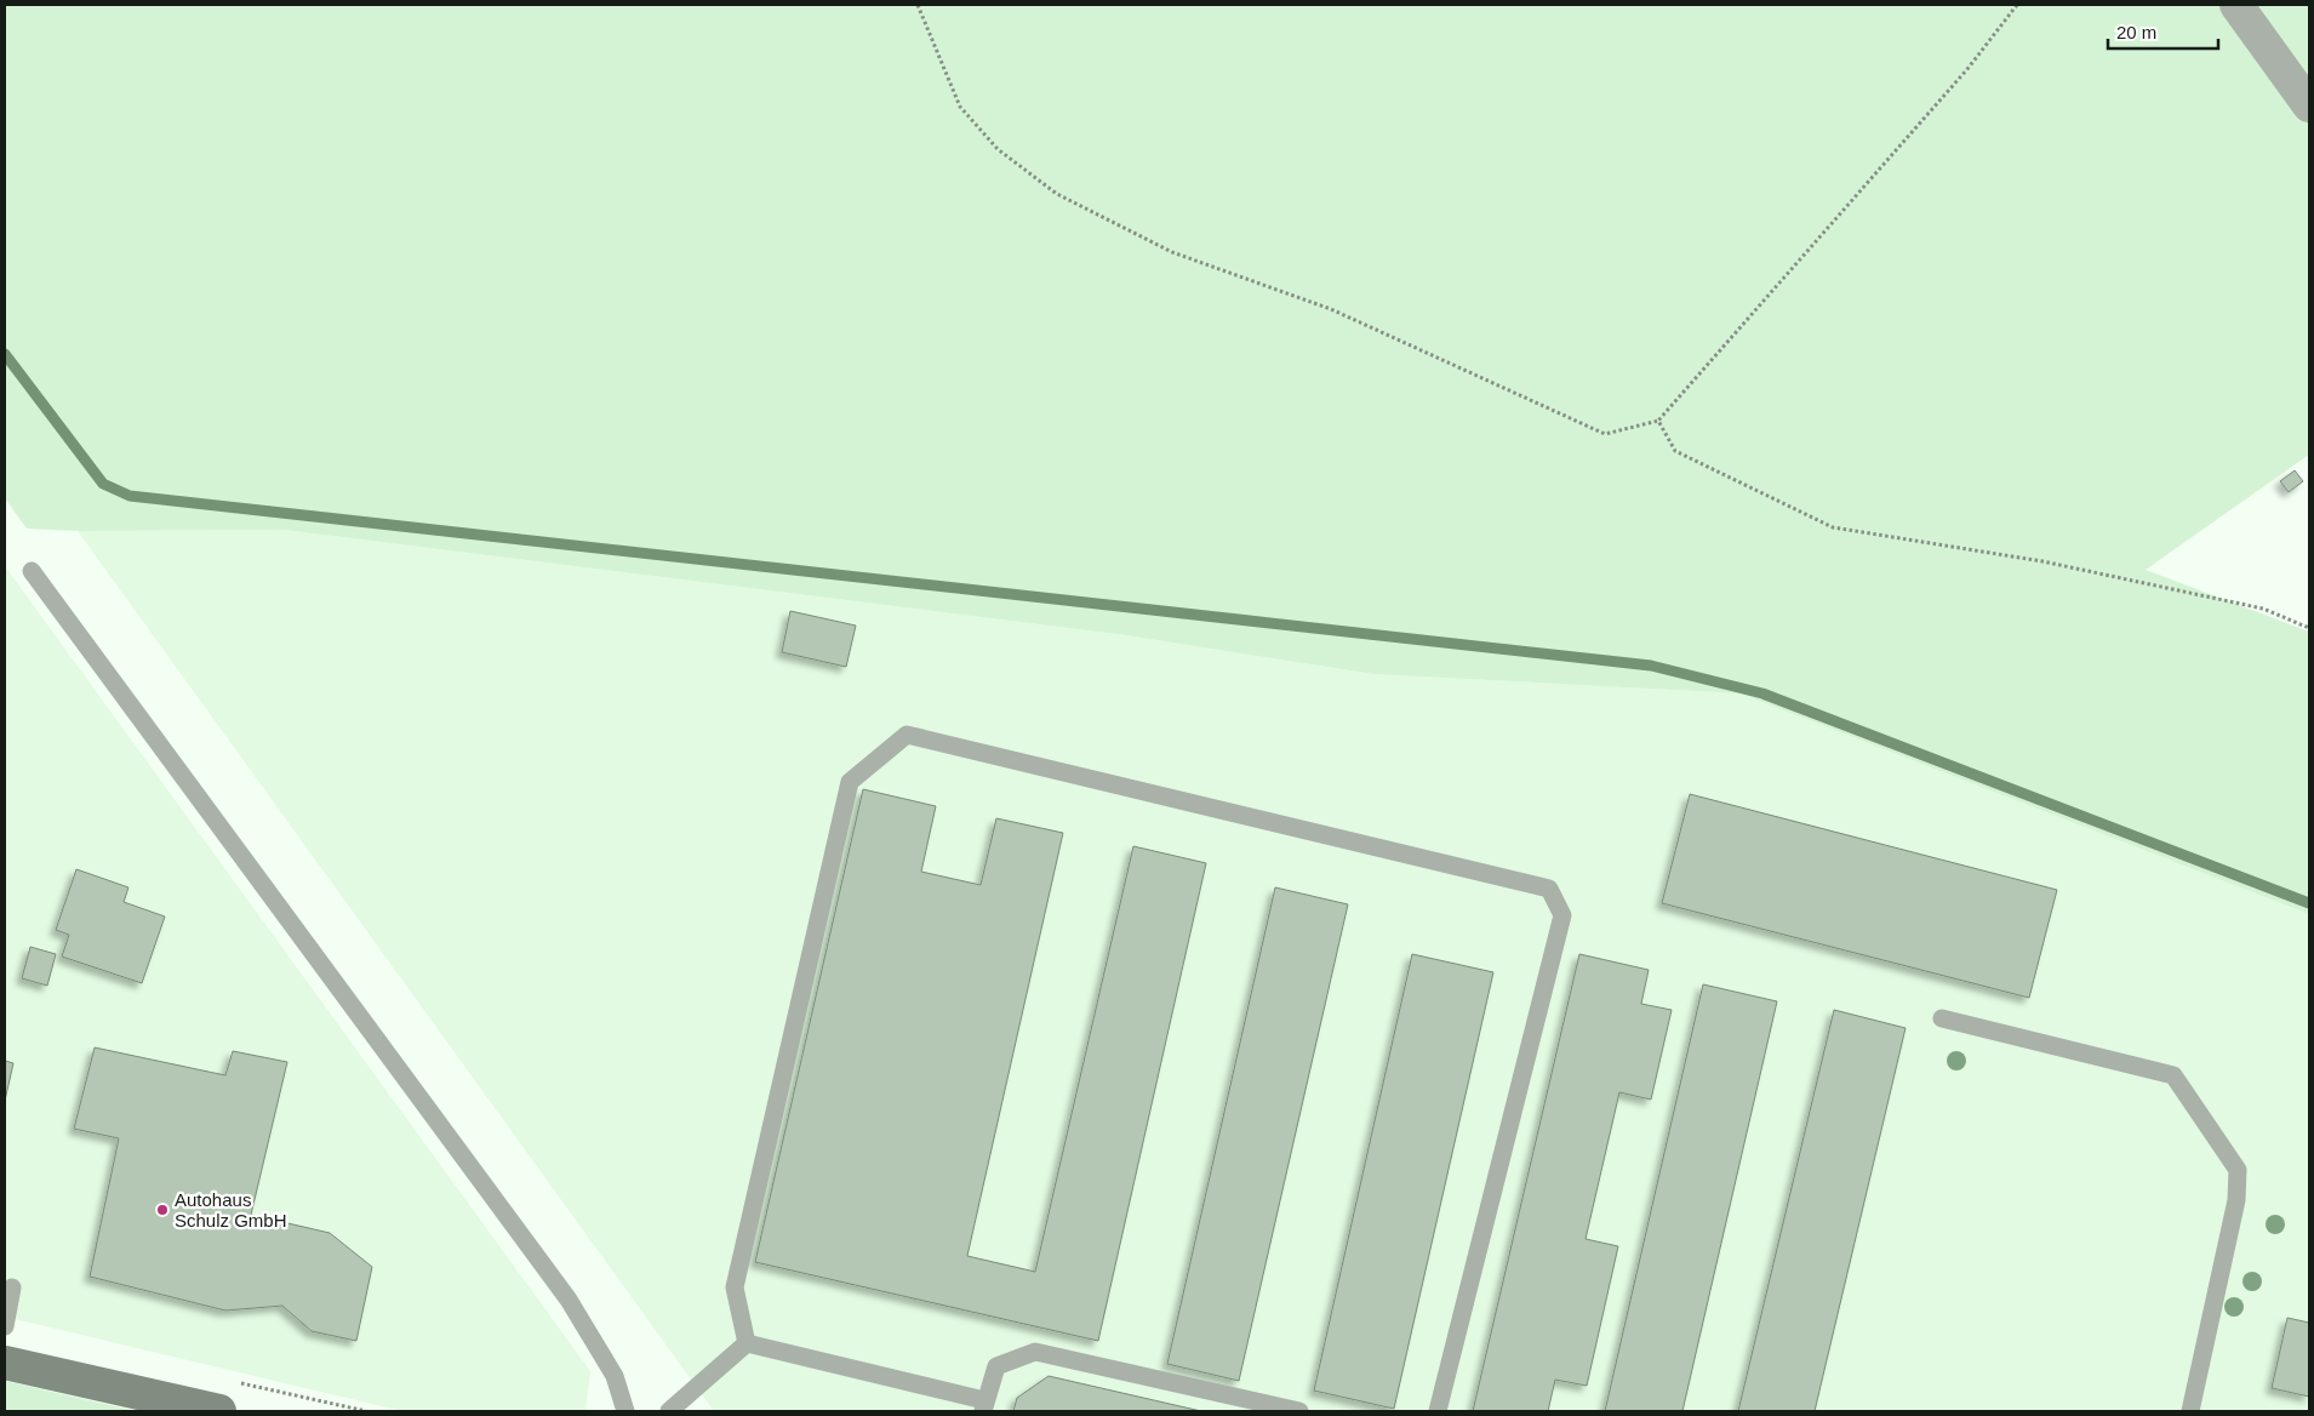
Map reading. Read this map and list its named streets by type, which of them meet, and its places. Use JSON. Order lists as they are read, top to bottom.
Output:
{
  "places": ["Autohaus Schulz GmbH"],
  "scale_bar": "20 m"
}
